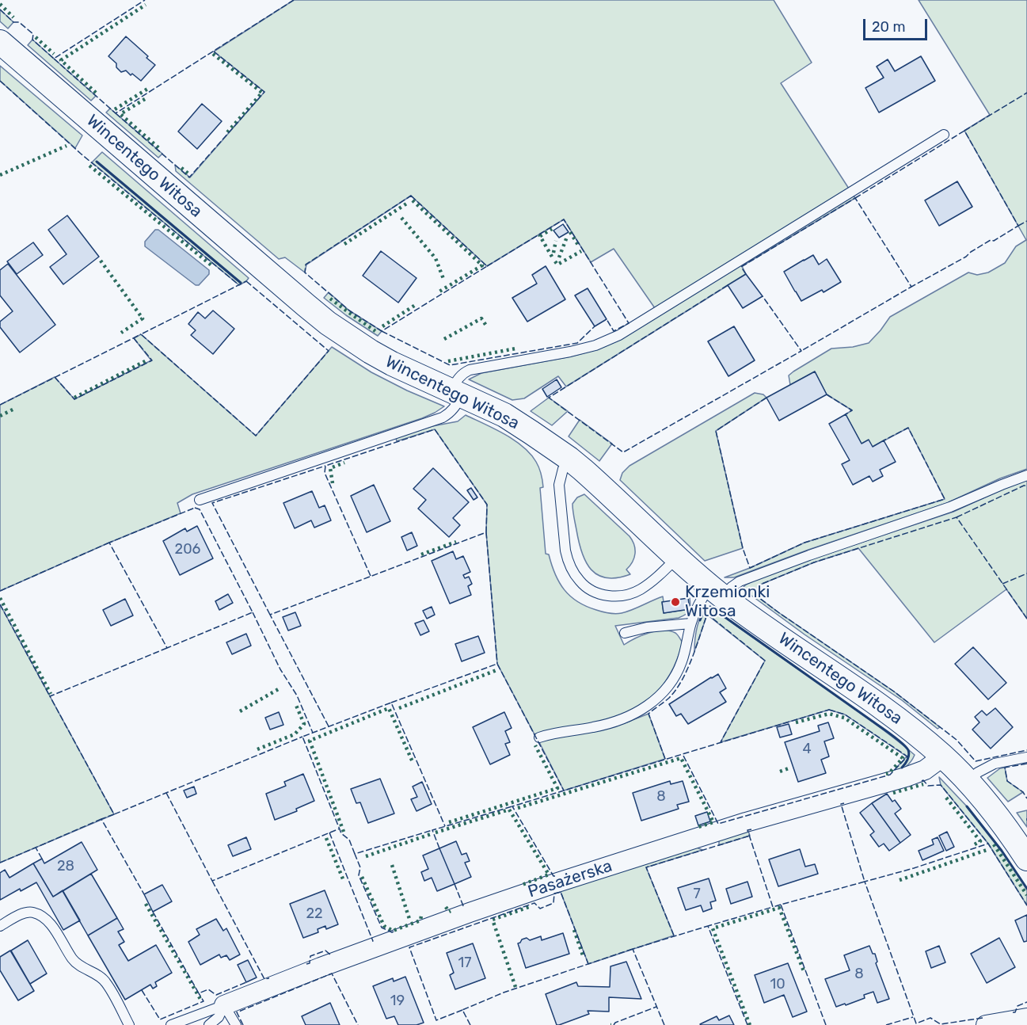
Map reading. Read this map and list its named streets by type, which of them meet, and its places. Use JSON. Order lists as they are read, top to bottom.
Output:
{
  "streets": {
    "street": ["Wincentego Witosa", "Pasażerska"]
  },
  "crossings": [
    ["Wincentego Witosa", "Pasażerska"]
  ],
  "places": ["Krzemionki Witosa"],
  "house_numbers": [
    "206",
    "4",
    "8",
    "28",
    "7",
    "22",
    "17",
    "8",
    "10",
    "19"
  ],
  "scale_bar": "20 m"
}
